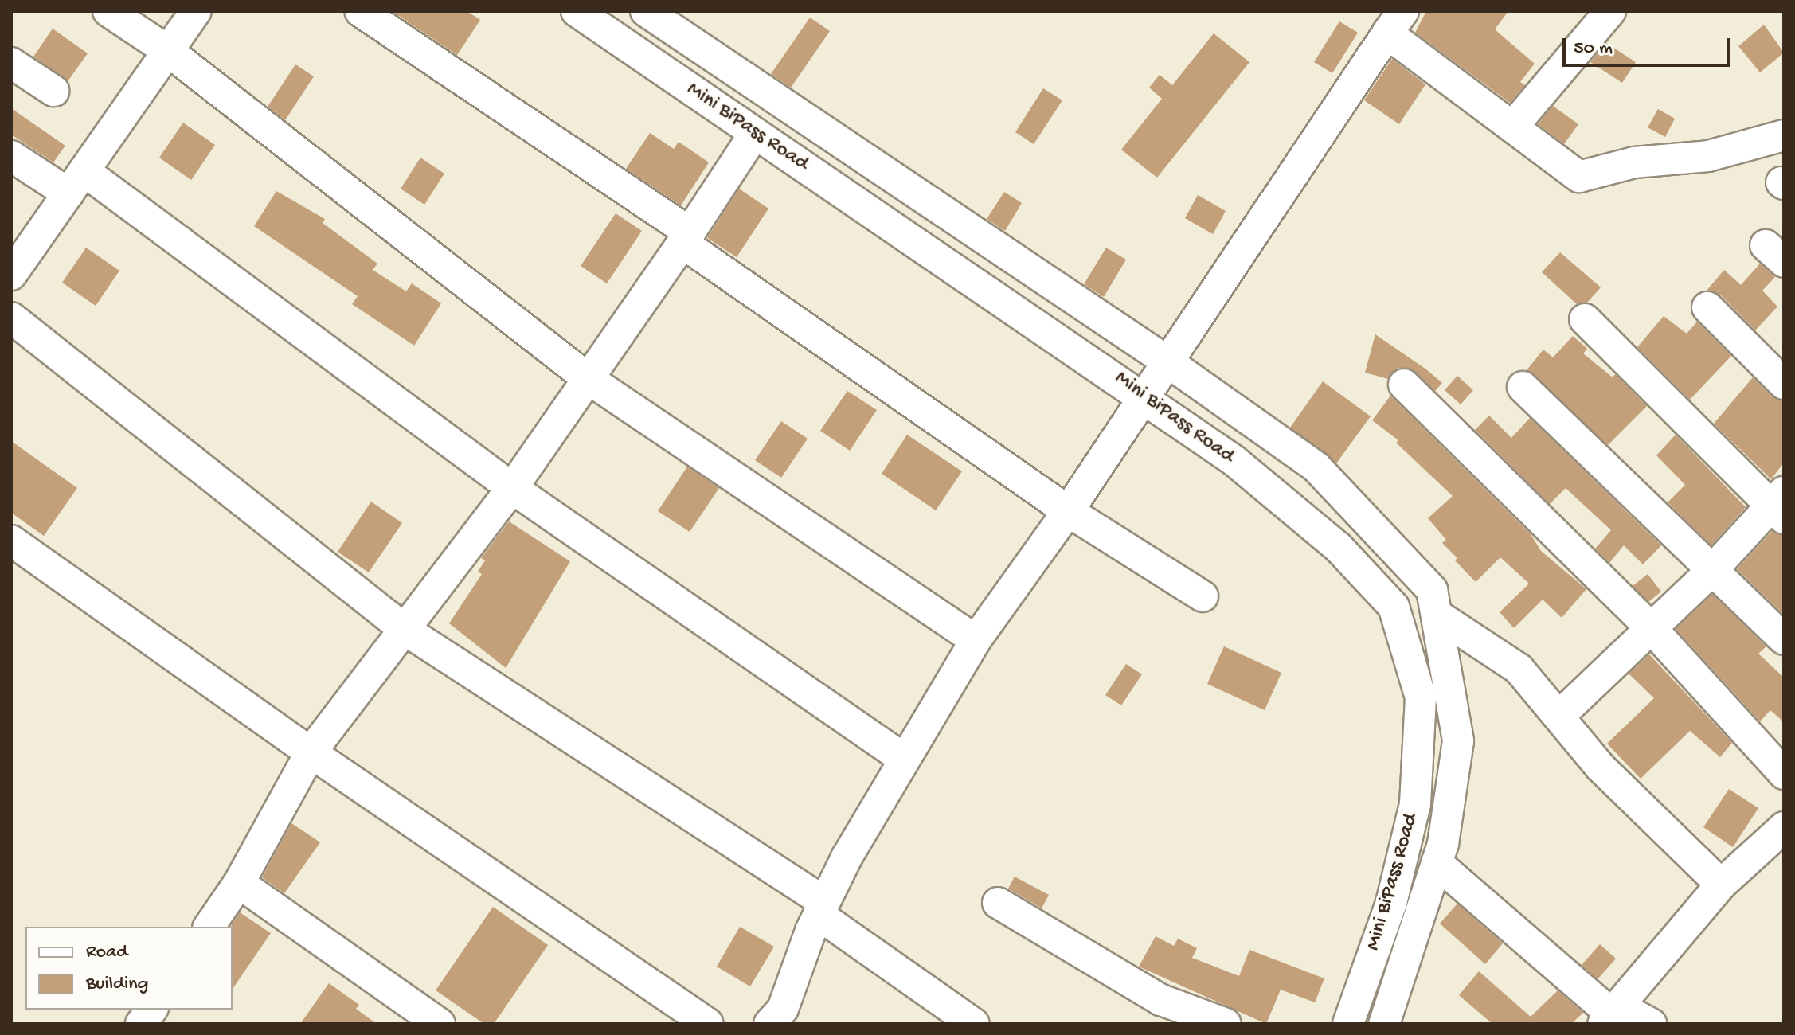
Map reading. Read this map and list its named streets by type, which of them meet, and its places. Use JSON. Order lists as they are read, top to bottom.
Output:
{
  "streets": {
    "street": ["Mini BiPass Road"]
  },
  "legend": ["Road", "Building"],
  "scale_bar": "50 m"
}
